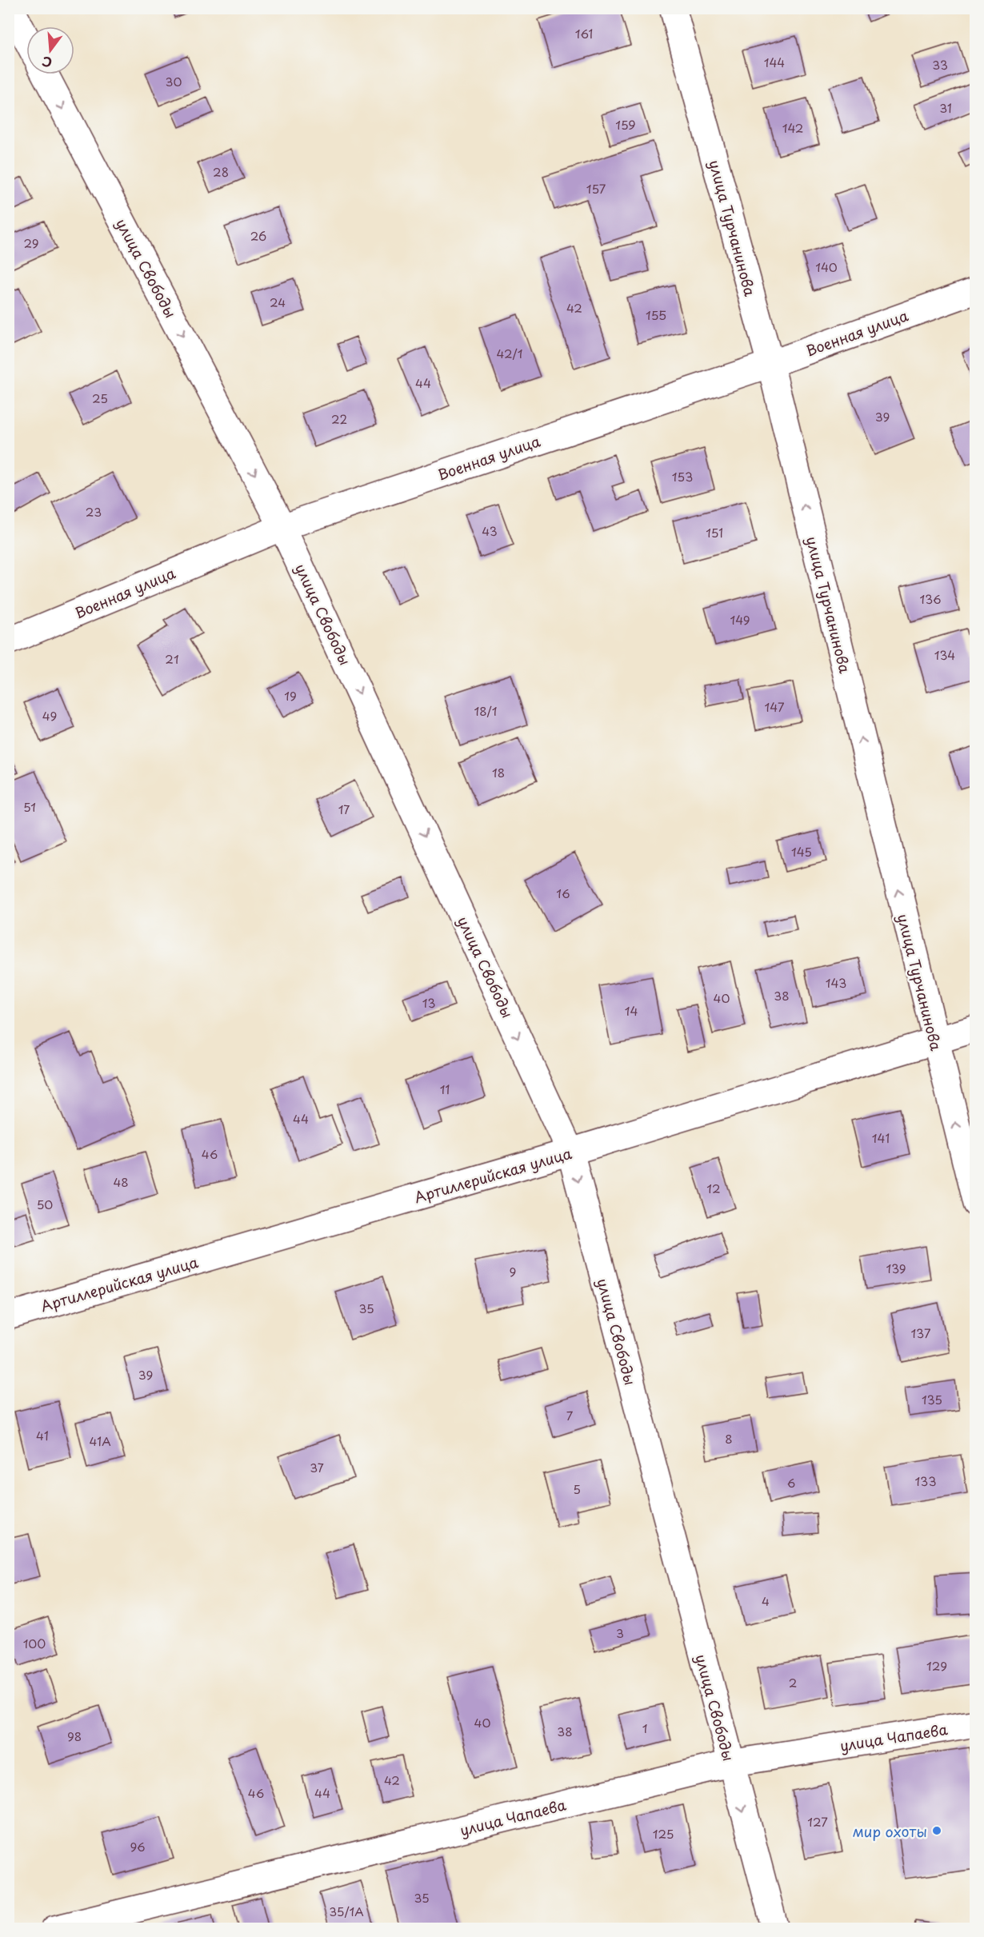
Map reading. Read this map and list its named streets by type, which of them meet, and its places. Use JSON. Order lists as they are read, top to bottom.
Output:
{
  "streets": {
    "street": [
      "улица Турчанинова",
      "улица Свободы",
      "Военная улица",
      "Артиллерийская улица",
      "улица Чапаева"
    ]
  },
  "crossings": [
    ["улица Турчанинова", "Военная улица"],
    ["улица Турчанинова", "Артиллерийская улица"],
    ["улица Свободы", "Военная улица"],
    ["улица Свободы", "Артиллерийская улица"],
    ["улица Свободы", "улица Чапаева"]
  ],
  "one_way": ["улица Турчанинова", "улица Свободы"],
  "places": ["мир охоты"],
  "house_numbers": [
    "161",
    "144",
    "33",
    "30",
    "31",
    "159",
    "142",
    "28",
    "157",
    "26",
    "29",
    "140",
    "24",
    "42",
    "155",
    "42/1",
    "44",
    "25",
    "39",
    "22",
    "153",
    "23",
    "43",
    "151",
    "136",
    "149",
    "134",
    "21",
    "19",
    "147",
    "18/1",
    "49",
    "18",
    "51",
    "17",
    "145",
    "16",
    "143",
    "38",
    "40",
    "13",
    "14",
    "11",
    "44",
    "141",
    "46",
    "48",
    "12",
    "50",
    "139",
    "9",
    "35",
    "137",
    "39",
    "135",
    "7",
    "41",
    "8",
    "41А",
    "37",
    "133",
    "6",
    "5",
    "4",
    "3",
    "100",
    "129",
    "2",
    "40",
    "1",
    "38",
    "98",
    "42",
    "46",
    "44",
    "127",
    "125",
    "96",
    "35",
    "35/1А"
  ],
  "north": "bottom"
}
